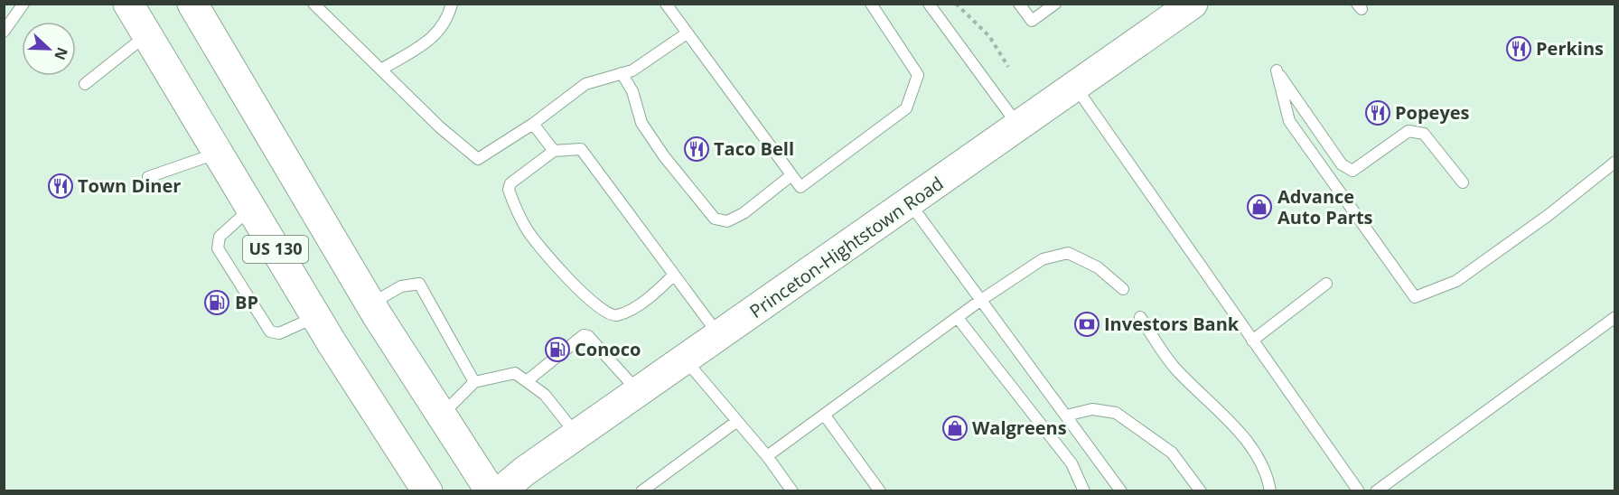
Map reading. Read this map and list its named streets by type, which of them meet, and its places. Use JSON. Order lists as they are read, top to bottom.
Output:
{
  "streets": {
    "main road": ["Princeton-Hightstown Road", "US 130"]
  },
  "places": {
    "restaurant": [
      "Perkins",
      "Popeyes",
      "Taco Bell",
      "Town Diner"
    ],
    "shop": ["Advance Auto Parts", "Walgreens"],
    "fuel station": ["BP", "Conoco"],
    "bank": ["Investors Bank"]
  },
  "north": "right"
}
